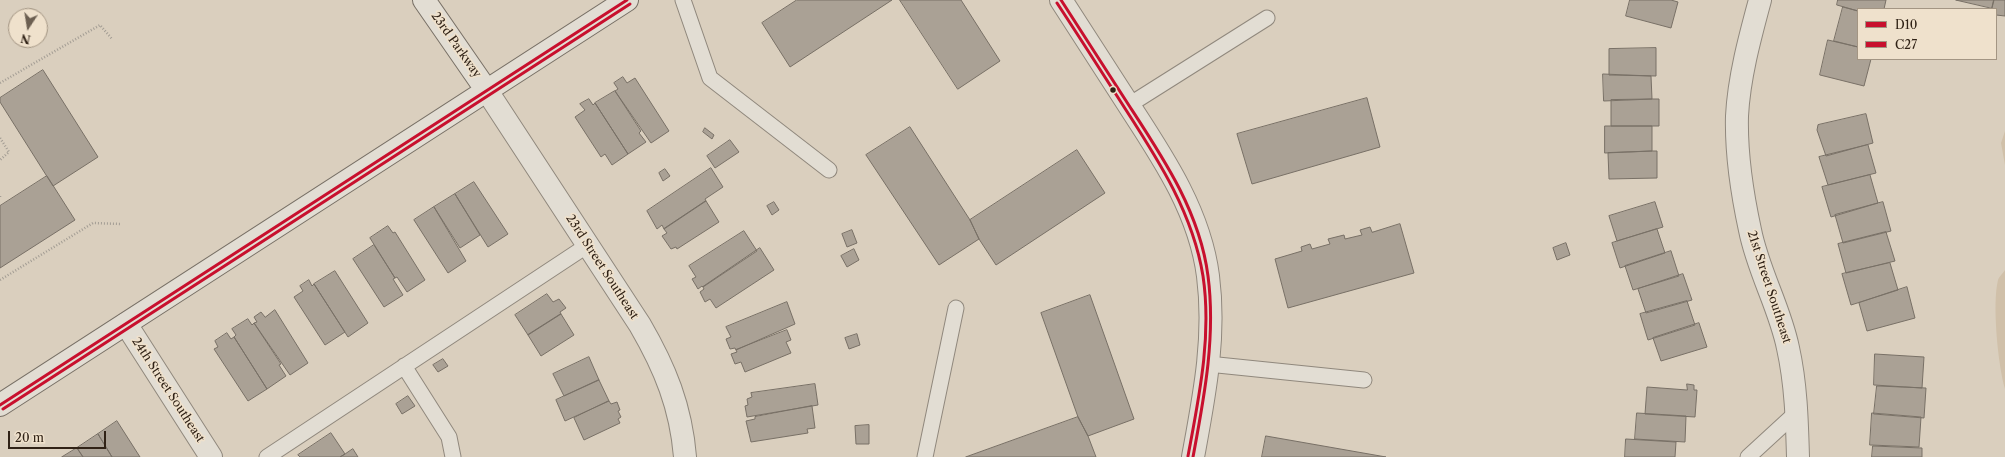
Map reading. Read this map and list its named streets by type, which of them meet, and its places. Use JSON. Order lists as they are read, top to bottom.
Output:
{
  "streets": {
    "street": [
      "23rd Parkway",
      "23rd Street Southeast",
      "21st Street Southeast",
      "24th Street Southeast"
    ]
  },
  "crossings": [
    ["23rd Parkway", "23rd Street Southeast"]
  ],
  "lines": ["transit line D10", "transit line C27"],
  "legend": ["D10", "C27"],
  "scale_bar": "20 m",
  "north": "bottom"
}
